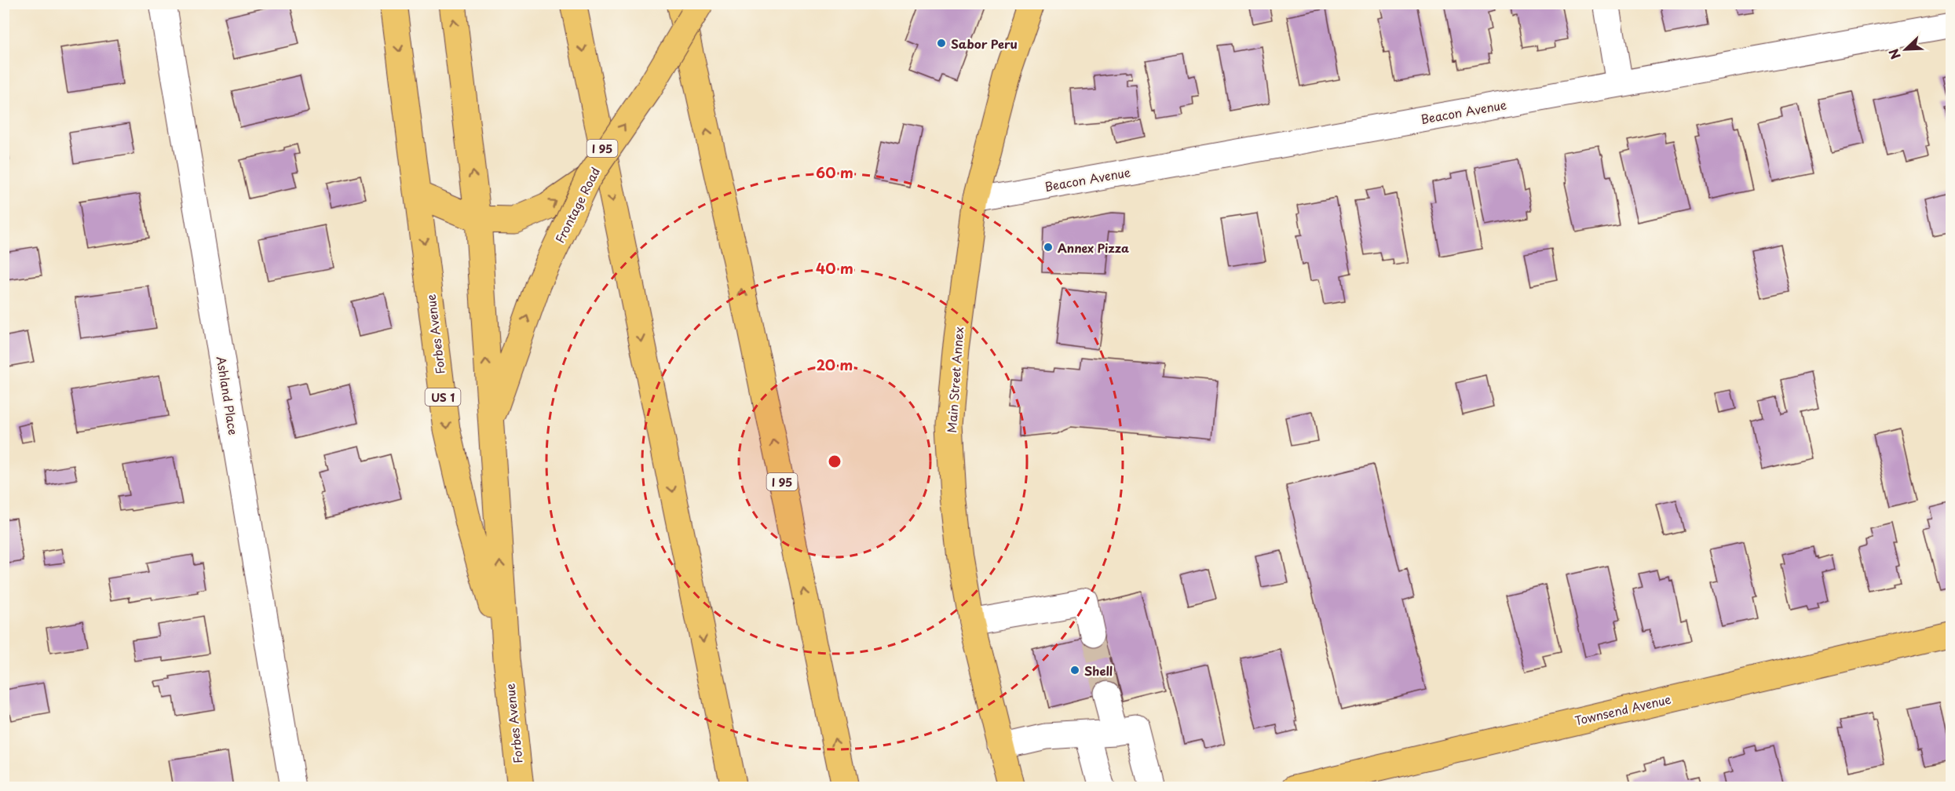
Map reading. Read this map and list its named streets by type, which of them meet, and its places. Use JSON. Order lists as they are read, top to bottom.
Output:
{
  "streets": {
    "main road": [
      "I 95",
      "Frontage Road",
      "Forbes Avenue",
      "Main Street Annex",
      "US 1",
      "Townsend Avenue"
    ],
    "street": ["Beacon Avenue", "Ashland Place"]
  },
  "crossings": [
    ["Beacon Avenue", "Main Street Annex"],
    ["Frontage Road", "Forbes Avenue"]
  ],
  "one_way": ["Frontage Road"],
  "places": ["Sabor Peru", "Annex Pizza", "Shell"],
  "north": "bottom left",
  "rings": ["60 m", "40 m", "20 m"]
}
